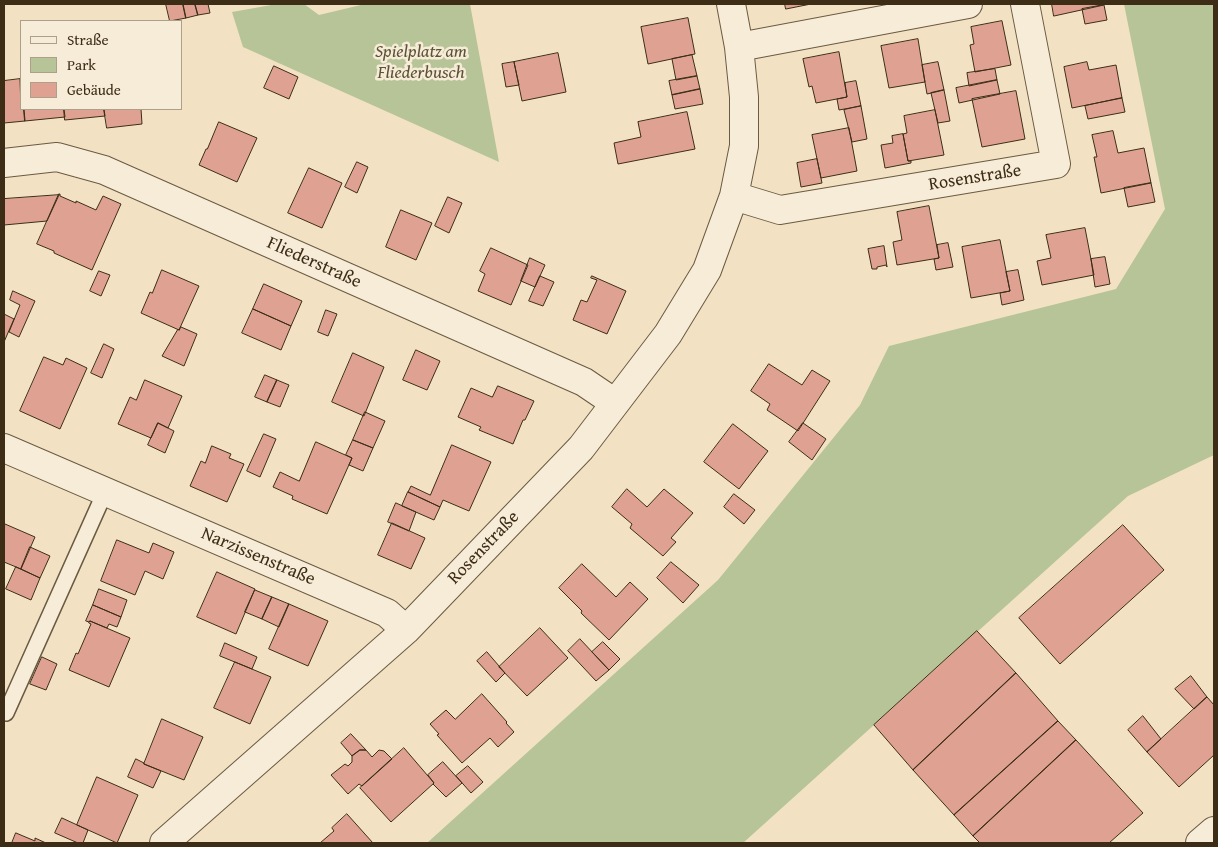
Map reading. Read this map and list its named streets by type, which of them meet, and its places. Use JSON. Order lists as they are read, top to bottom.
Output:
{
  "streets": {
    "street": ["Rosenstraße", "Fliederstraße", "Narzissenstraße"]
  },
  "crossings": [
    ["Rosenstraße", "Fliederstraße"],
    ["Rosenstraße", "Narzissenstraße"]
  ],
  "parks": ["Spielplatz am Fliederbusch"],
  "legend": ["Straße", "Park", "Gebäude"]
}
